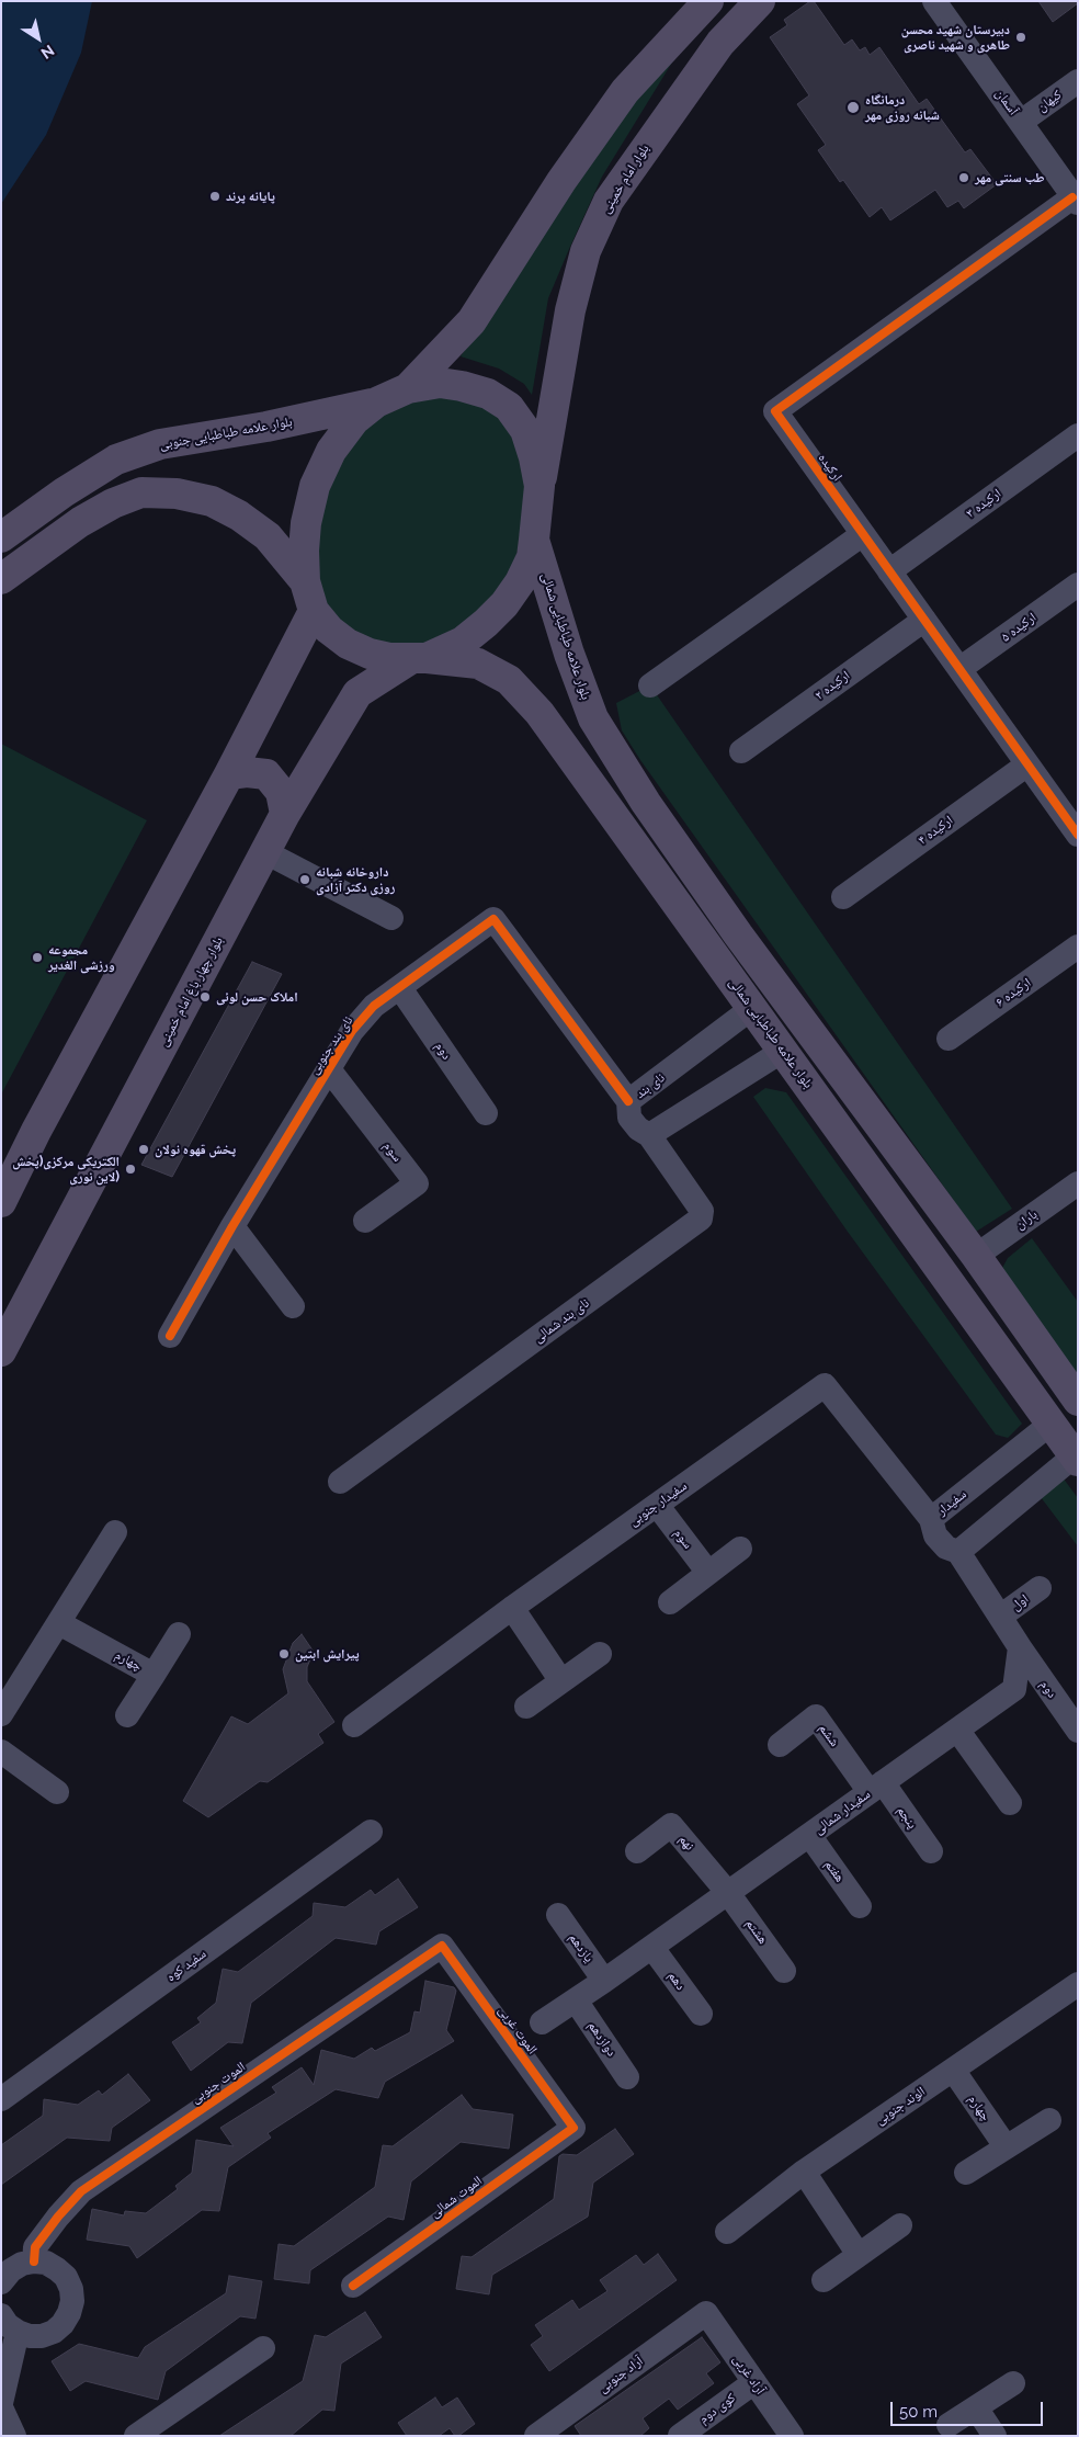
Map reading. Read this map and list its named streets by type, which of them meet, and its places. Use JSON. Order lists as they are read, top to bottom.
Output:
{
  "streets": {
    "main road": [
      "بلوار امام خمینی",
      "بلوار علامه طباطبایی جنوبی",
      "بلوار علامه طباطبایی شمالی",
      "بلوار چهار باغ امام خمینی"
    ],
    "street": [
      "کیهان",
      "آسمان",
      "ارکیده",
      "ارکیده ۳",
      "ارکیده ۵",
      "ارکیده ۲",
      "ارکیده ۴",
      "ارکیده ۶",
      "نای بند جنوبی",
      "دوم",
      "نای بند",
      "سوم",
      "باران",
      "نای بند شمالی",
      "سفیدار",
      "سفیدار جنوبی",
      "اول",
      "چهارم",
      "ششم",
      "سفیدار شمالی",
      "پنجم",
      "نهم",
      "هفتم",
      "هشتم",
      "یازدهم",
      "سفید کوه",
      "دهم",
      "الموت غربی",
      "دوازدهم",
      "الموت جنوبی",
      "الوند جنوبی",
      "الموت شمالی",
      "آراد جنوبی",
      "آراد غربی",
      "کوی دوم"
    ]
  },
  "crossings": [
    ["کیهان", "آسمان"],
    ["آسمان", "ارکیده"],
    ["بلوار امام خمینی", "بلوار چهار باغ امام خمینی"],
    ["ارکیده", "ارکیده ۳"],
    ["ارکیده", "ارکیده ۵"],
    ["ارکیده", "ارکیده ۲"],
    ["ارکیده", "ارکیده ۴"],
    ["بلوار علامه طباطبایی شمالی", "بلوار چهار باغ امام خمینی"],
    ["بلوار علامه طباطبایی شمالی", "نای بند"],
    ["بلوار علامه طباطبایی شمالی", "باران"],
    ["بلوار علامه طباطبایی شمالی", "سفیدار"],
    ["نای بند جنوبی", "دوم"],
    ["نای بند جنوبی", "نای بند"],
    ["نای بند جنوبی", "سوم"],
    ["دوم", "سفیدار شمالی"],
    ["نای بند", "نای بند شمالی"],
    ["سوم", "سفیدار جنوبی"],
    ["سفیدار", "سفیدار جنوبی"],
    ["چهارم", "الوند جنوبی"],
    ["ششم", "سفیدار شمالی"],
    ["ششم", "پنجم"],
    ["سفیدار شمالی", "پنجم"],
    ["سفیدار شمالی", "نهم"],
    ["سفیدار شمالی", "هفتم"],
    ["سفیدار شمالی", "هشتم"],
    ["سفیدار شمالی", "یازدهم"],
    ["سفیدار شمالی", "دهم"],
    ["سفیدار شمالی", "دوازدهم"],
    ["نهم", "هشتم"],
    ["الموت غربی", "الموت جنوبی"],
    ["الموت غربی", "الموت شمالی"],
    ["آراد جنوبی", "آراد غربی"],
    ["آراد غربی", "کوی دوم"]
  ],
  "places": [
    "دبیرستان شهید محسن طاهری و شهید ناصری",
    "درمانگاه شبانه روزی مهر",
    "طب سنتی مهر",
    "پایانه پرند",
    "داروخانه شبانه روزی دکتر آزادی",
    "مجموعه ورزشی الغدیر",
    "املاک حسن لوئی",
    "پخش قهوه نولان",
    "الکتریکی مرکزی(پخش لاین نوری)",
    "پیرایش ابتین"
  ],
  "scale_bar": "50 m",
  "north": "bottom right"
}
